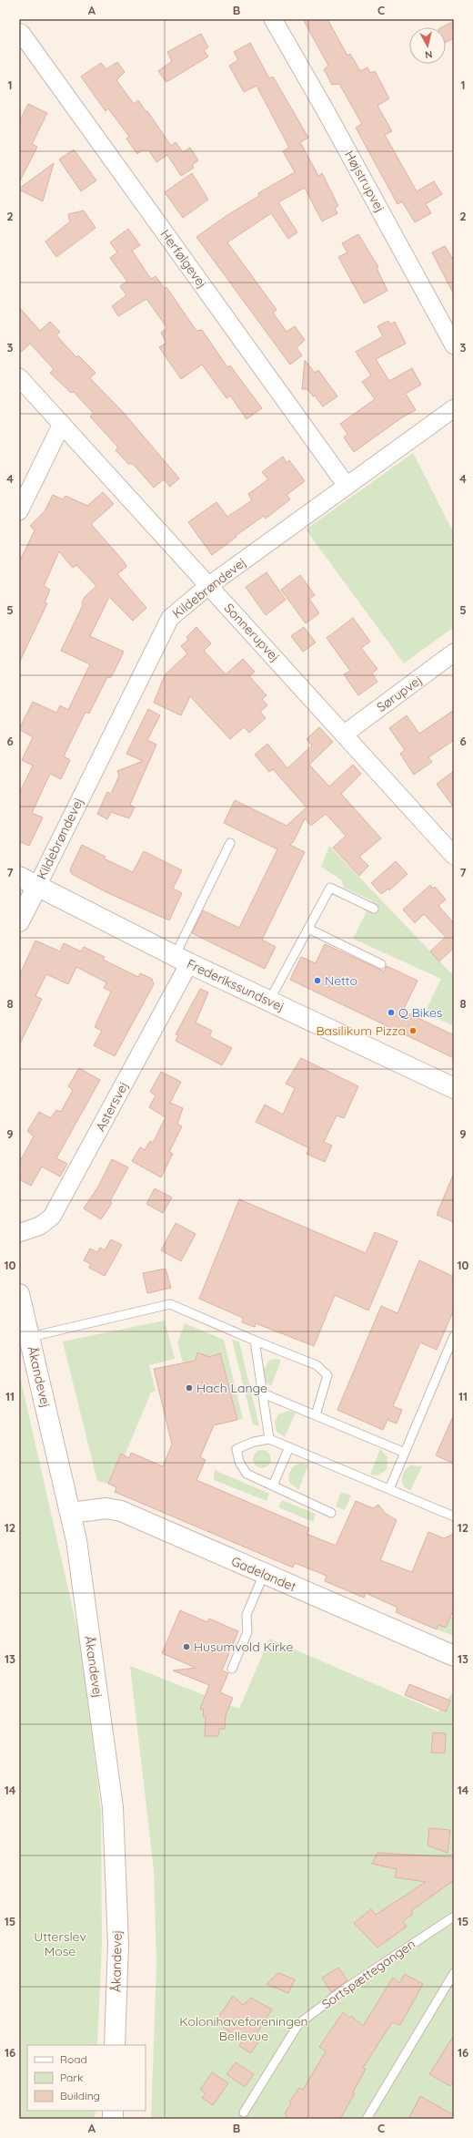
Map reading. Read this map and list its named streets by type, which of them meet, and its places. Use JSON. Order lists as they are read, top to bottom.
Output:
{
  "streets": {
    "street": [
      "Højstrupvej",
      "Herfølgevej",
      "Kildebrøndevej",
      "Sonnerupvej",
      "Sørupvej",
      "Frederikssundsvej",
      "Astersvej",
      "Åkandevej",
      "Gadelandet"
    ],
    "lane": ["Sortspættegangen"]
  },
  "crossings": [
    ["Herfølgevej", "Kildebrøndevej"],
    ["Kildebrøndevej", "Sonnerupvej"],
    ["Kildebrøndevej", "Frederikssundsvej"],
    ["Sonnerupvej", "Sørupvej"],
    ["Frederikssundsvej", "Astersvej"],
    ["Åkandevej", "Gadelandet"]
  ],
  "parks": ["Utterslev Mose", "Kolonihaveforeningen Bellevue"],
  "places": [
    "Netto",
    "Q Bikes",
    "Basilikum Pizza",
    "Hach Lange",
    "Husumvold Kirke"
  ],
  "legend": ["Road", "Park", "Building"],
  "north": "bottom",
  "grid": {
    "columns": ["A", "B", "C"],
    "rows": [
      "1",
      "2",
      "3",
      "4",
      "5",
      "6",
      "7",
      "8",
      "9",
      "10",
      "11",
      "12",
      "13",
      "14",
      "15",
      "16"
    ]
  }
}
